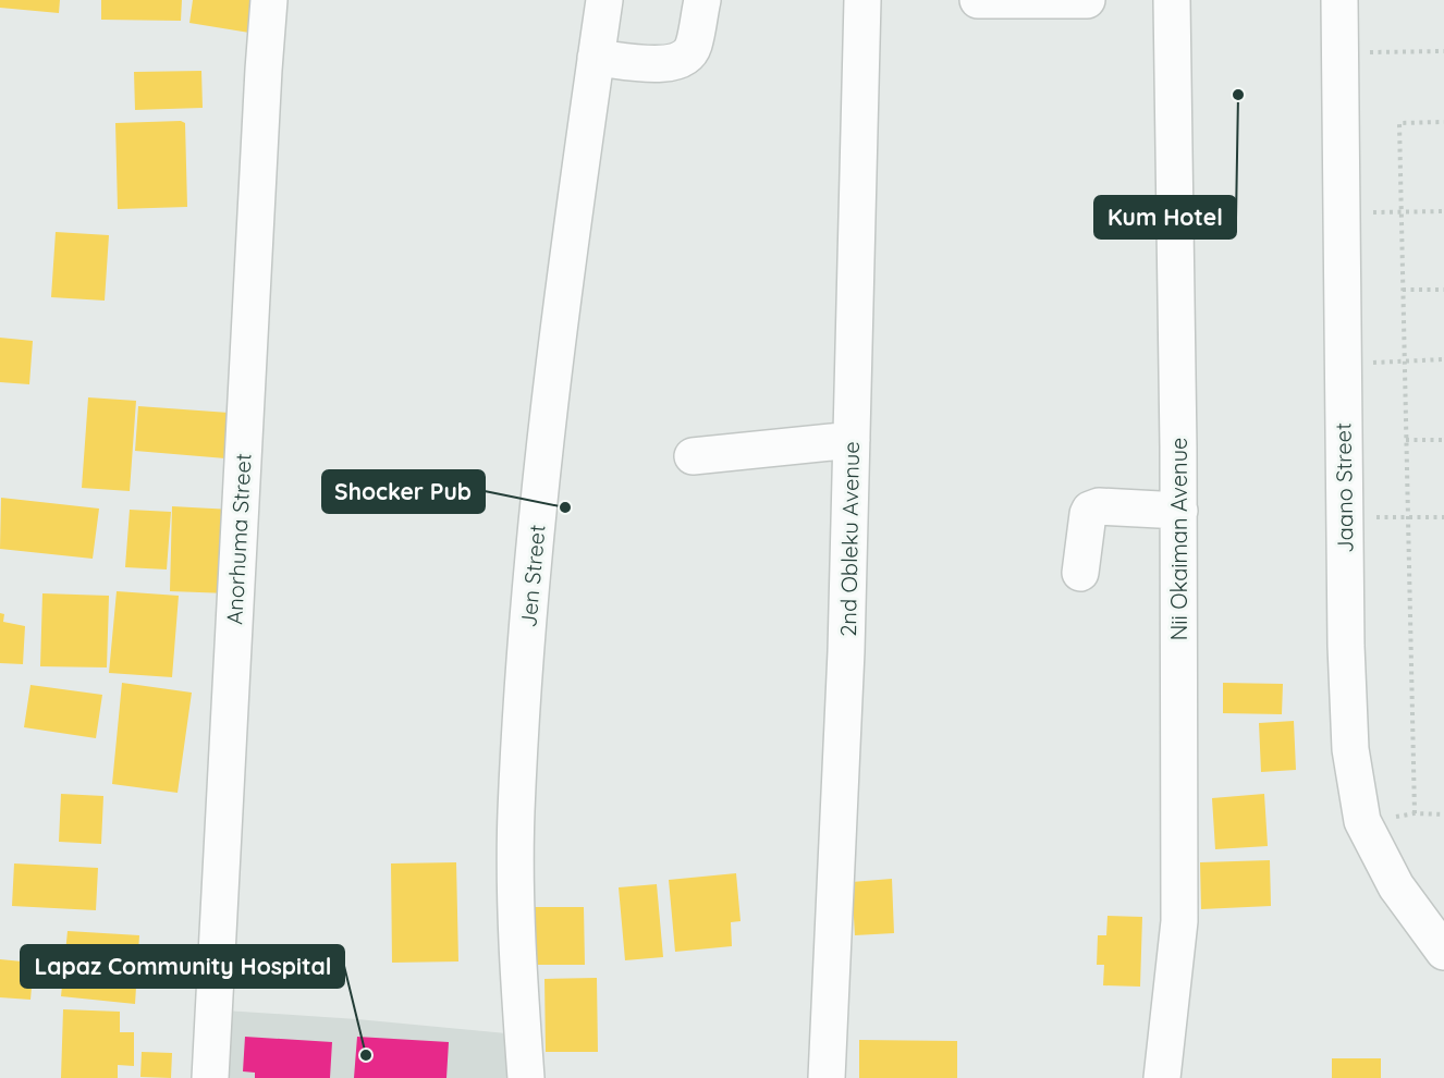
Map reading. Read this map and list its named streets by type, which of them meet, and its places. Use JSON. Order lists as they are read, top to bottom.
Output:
{
  "streets": {
    "street": [
      "Jaano Street",
      "Anorhuma Street",
      "2nd Obleku Avenue",
      "Nii Okaiman Avenue",
      "Jen Street"
    ]
  },
  "places": ["Kum Hotel", "Shocker Pub", "Lapaz Community Hospital"]
}
